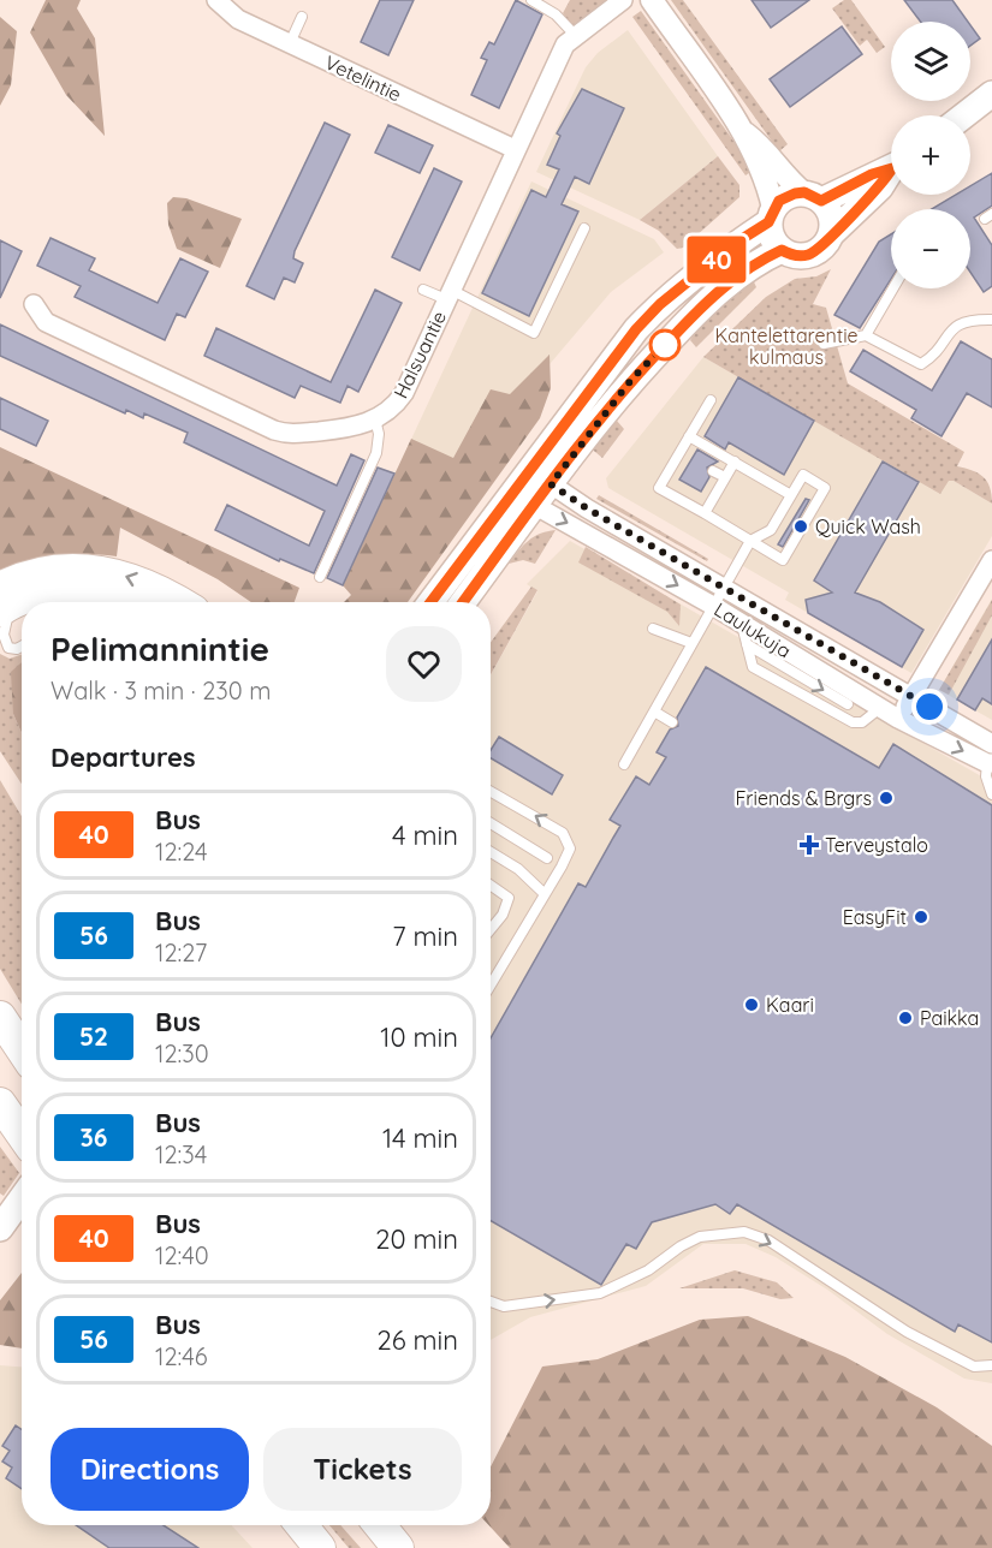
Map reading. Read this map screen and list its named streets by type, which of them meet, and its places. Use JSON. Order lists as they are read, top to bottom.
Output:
{
  "streets": {
    "street": ["Vetelintie", "Halsuantie", "Laulukuja"]
  },
  "crossings": [
    ["Vetelintie", "Halsuantie"]
  ],
  "parks": ["Kantelettarentie kulmaus"],
  "places": {
    "other": [
      "Quick Wash",
      "Friends & Brgrs",
      "EasyFit",
      "Kaari",
      "Paikka"
    ],
    "health": ["Terveystalo"]
  },
  "lines": ["bus line 40"],
  "page": {
    "on_map": "40",
    "map_buttons": ["+", "−"],
    "heading": [
      ["Pelimannintie", "Walk · 3 min · 230 m"],
      "Departures"
    ],
    "list": [
      {
        "mark": "40",
        "name": "Bus",
        "note": "12:24",
        "value": "4 min"
      },
      {
        "mark": "56",
        "name": "Bus",
        "note": "12:27",
        "value": "7 min"
      },
      {
        "mark": "52",
        "name": "Bus",
        "note": "12:30",
        "value": "10 min"
      },
      {
        "mark": "36",
        "name": "Bus",
        "note": "12:34",
        "value": "14 min"
      },
      {
        "mark": "40",
        "name": "Bus",
        "note": "12:40",
        "value": "20 min"
      },
      {
        "mark": "56",
        "name": "Bus",
        "note": "12:46",
        "value": "26 min"
      }
    ],
    "buttons": ["Directions", "Tickets"]
  }
}
